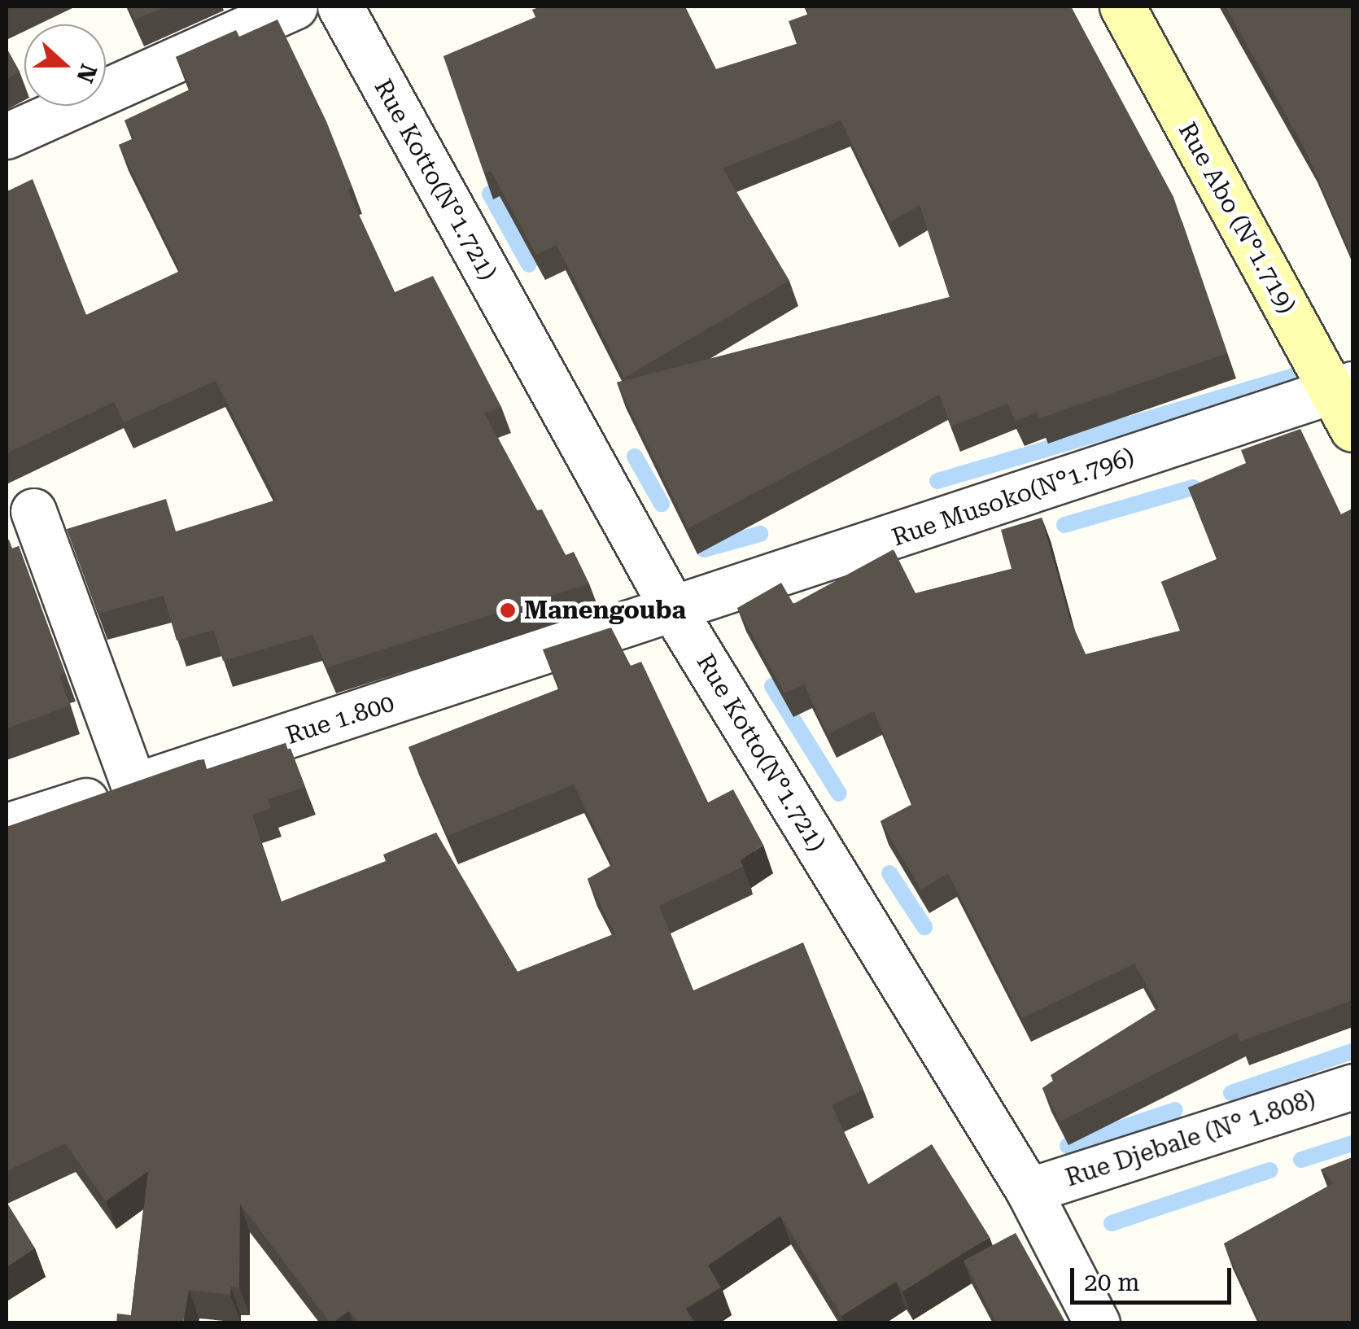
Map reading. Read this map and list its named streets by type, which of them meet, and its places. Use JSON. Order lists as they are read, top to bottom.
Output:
{
  "streets": {
    "street": [
      "Rue Kotto(N°1.721)",
      "Rue Abo (N°1.719)",
      "Rue Musoko(N°1.796)",
      "Rue 1.800",
      "Rue Djebale (N° 1.808)"
    ]
  },
  "crossings": [
    ["Rue Kotto(N°1.721)", "Rue Musoko(N°1.796)"],
    ["Rue Kotto(N°1.721)", "Rue 1.800"],
    ["Rue Kotto(N°1.721)", "Rue Djebale (N° 1.808)"],
    ["Rue Abo (N°1.719)", "Rue Musoko(N°1.796)"],
    ["Rue Musoko(N°1.796)", "Rue 1.800"]
  ],
  "places": ["Manengouba"],
  "scale_bar": "20 m",
  "north": "right"
}
